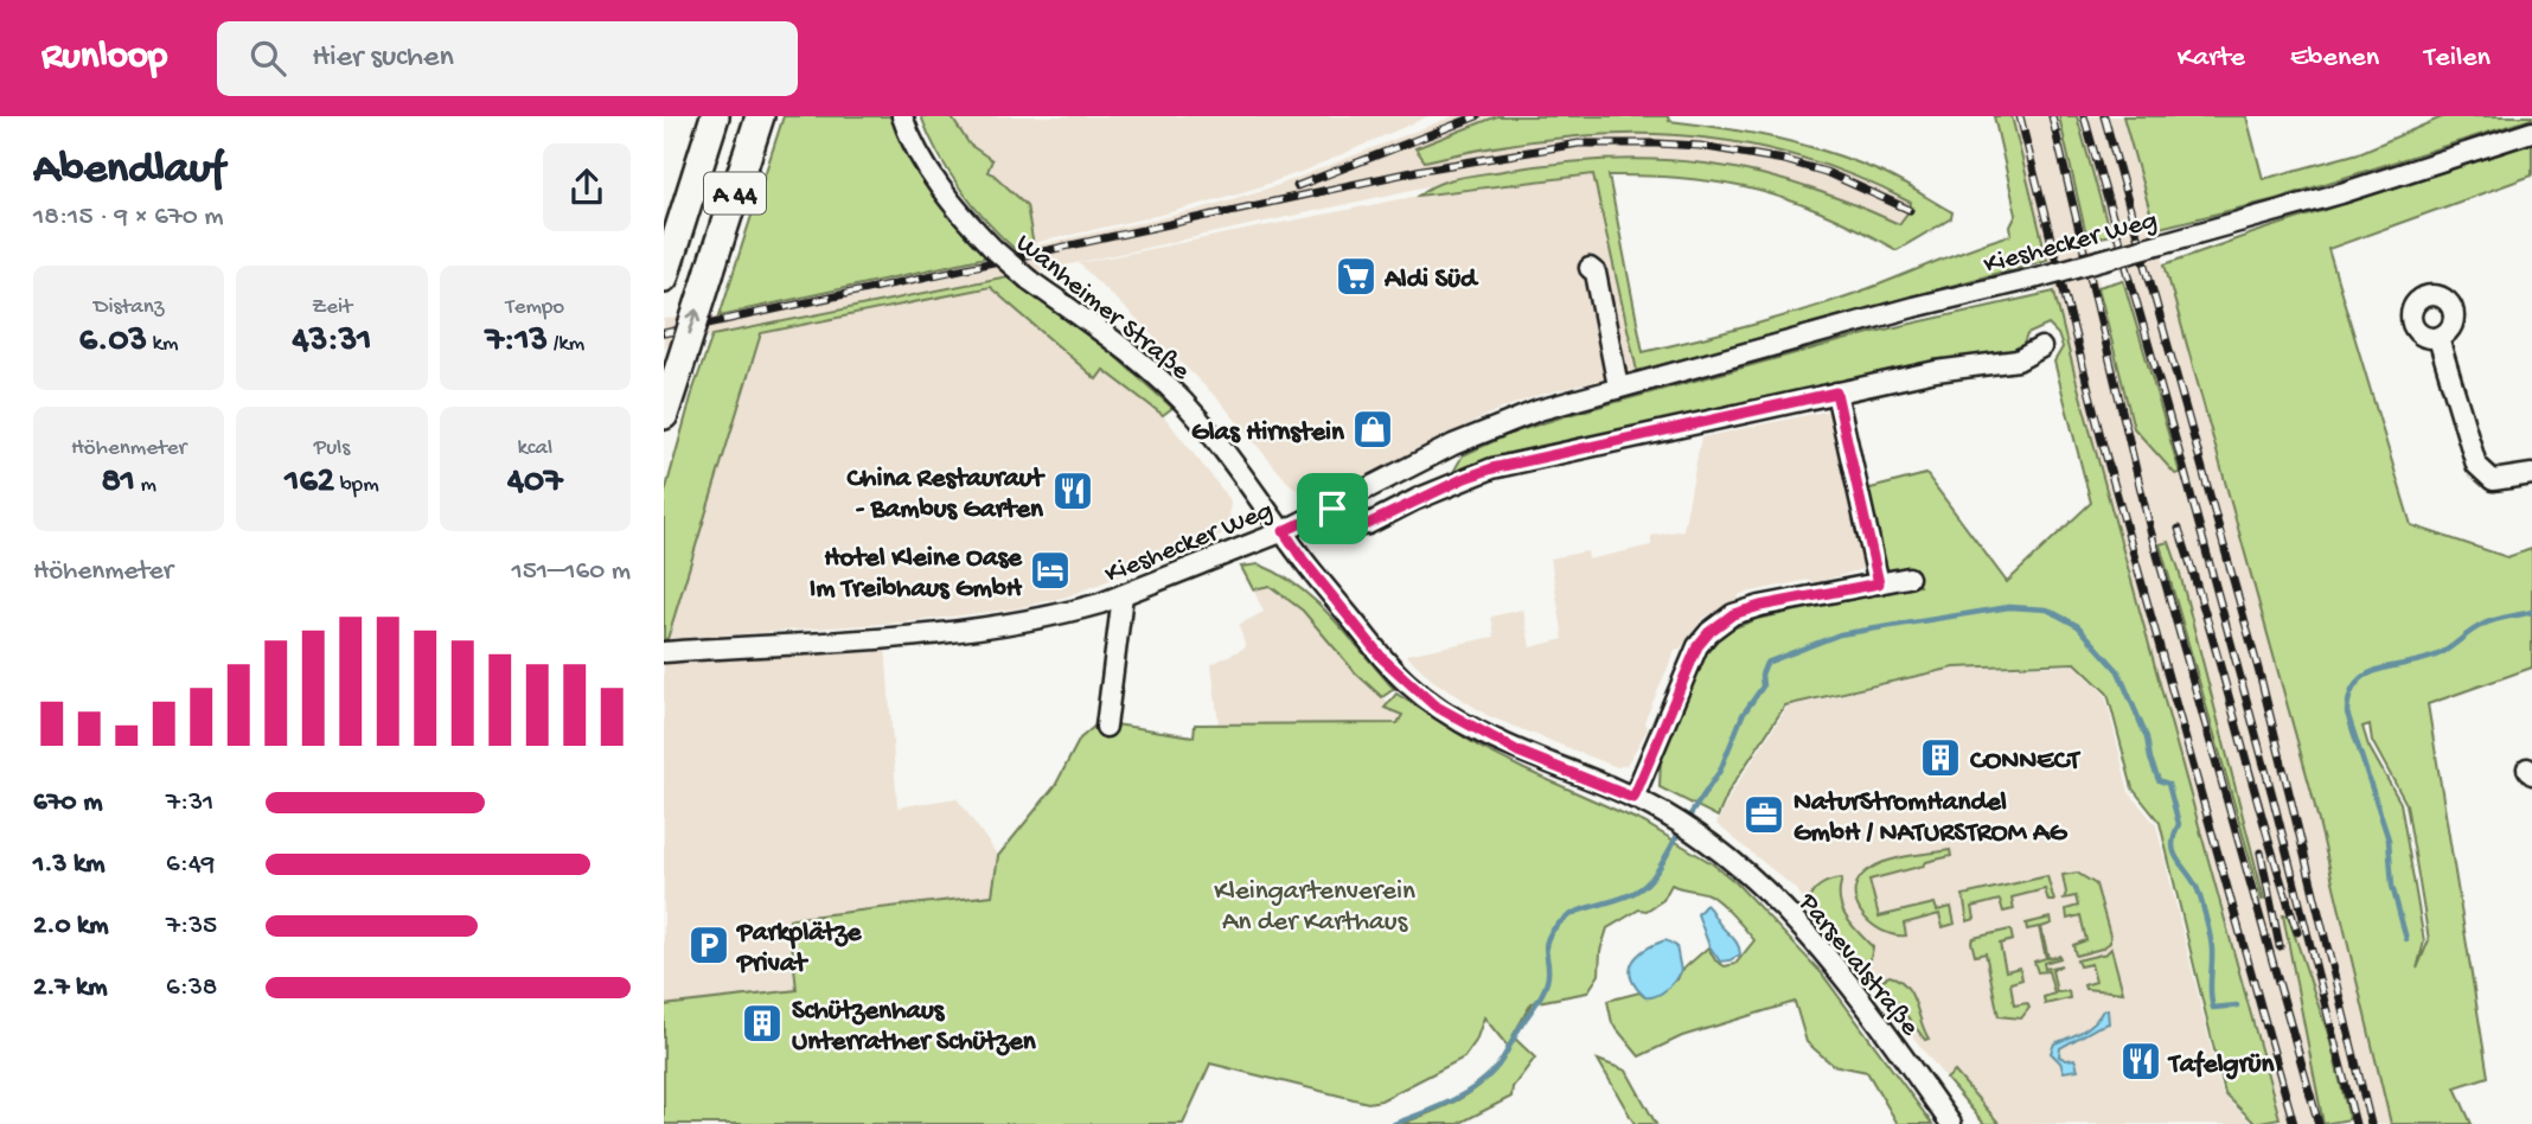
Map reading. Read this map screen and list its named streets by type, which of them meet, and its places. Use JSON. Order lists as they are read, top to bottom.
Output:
{
  "streets": {
    "highway": ["A 44"],
    "street": ["Kieshecker Weg", "Wanheimer Straße", "Parsevalstraße"]
  },
  "crossings": [
    ["Kieshecker Weg", "Wanheimer Straße"],
    ["Kieshecker Weg", "Parsevalstraße"],
    ["Wanheimer Straße", "Parsevalstraße"]
  ],
  "parks": ["Kleingartenverein An der Karthaus"],
  "places": {
    "supermarket": ["Aldi Süd"],
    "shop": ["Glas Hirnstein"],
    "restaurant": ["China Restauraut - Bambus Garten", "Tafelgrün"],
    "hotel": ["Hotel Kleine Oase Im Treibhaus GmbH"],
    "building": ["CONNECT", "Schützenhaus Unterrather Schützen"],
    "office": ["NaturStromHandel GmbH / NATURSTROM AG"],
    "parking": ["Parkplätze Privat"]
  },
  "page": {
    "header": "Runloop",
    "search": "Hier suchen",
    "nav": ["Karte", "Ebenen", "Teilen"],
    "heading": ["Abendlauf", "18:15 · 9 × 670 m"],
    "stats": [
      ["Distanz", "6.03 km"],
      ["Zeit", "43:31"],
      ["Tempo", "7:13 /km"],
      ["Höhenmeter", "81 m"],
      ["Puls", "162 bpm"],
      ["kcal", "407"]
    ],
    "chart": ["Höhenmeter", "151–160 m"],
    "list": [
      {
        "name": "670 m",
        "note": "7:31"
      },
      {
        "name": "1.3 km",
        "note": "6:49"
      },
      {
        "name": "2.0 km",
        "note": "7:35"
      },
      {
        "name": "2.7 km",
        "note": "6:38"
      }
    ]
  }
}
